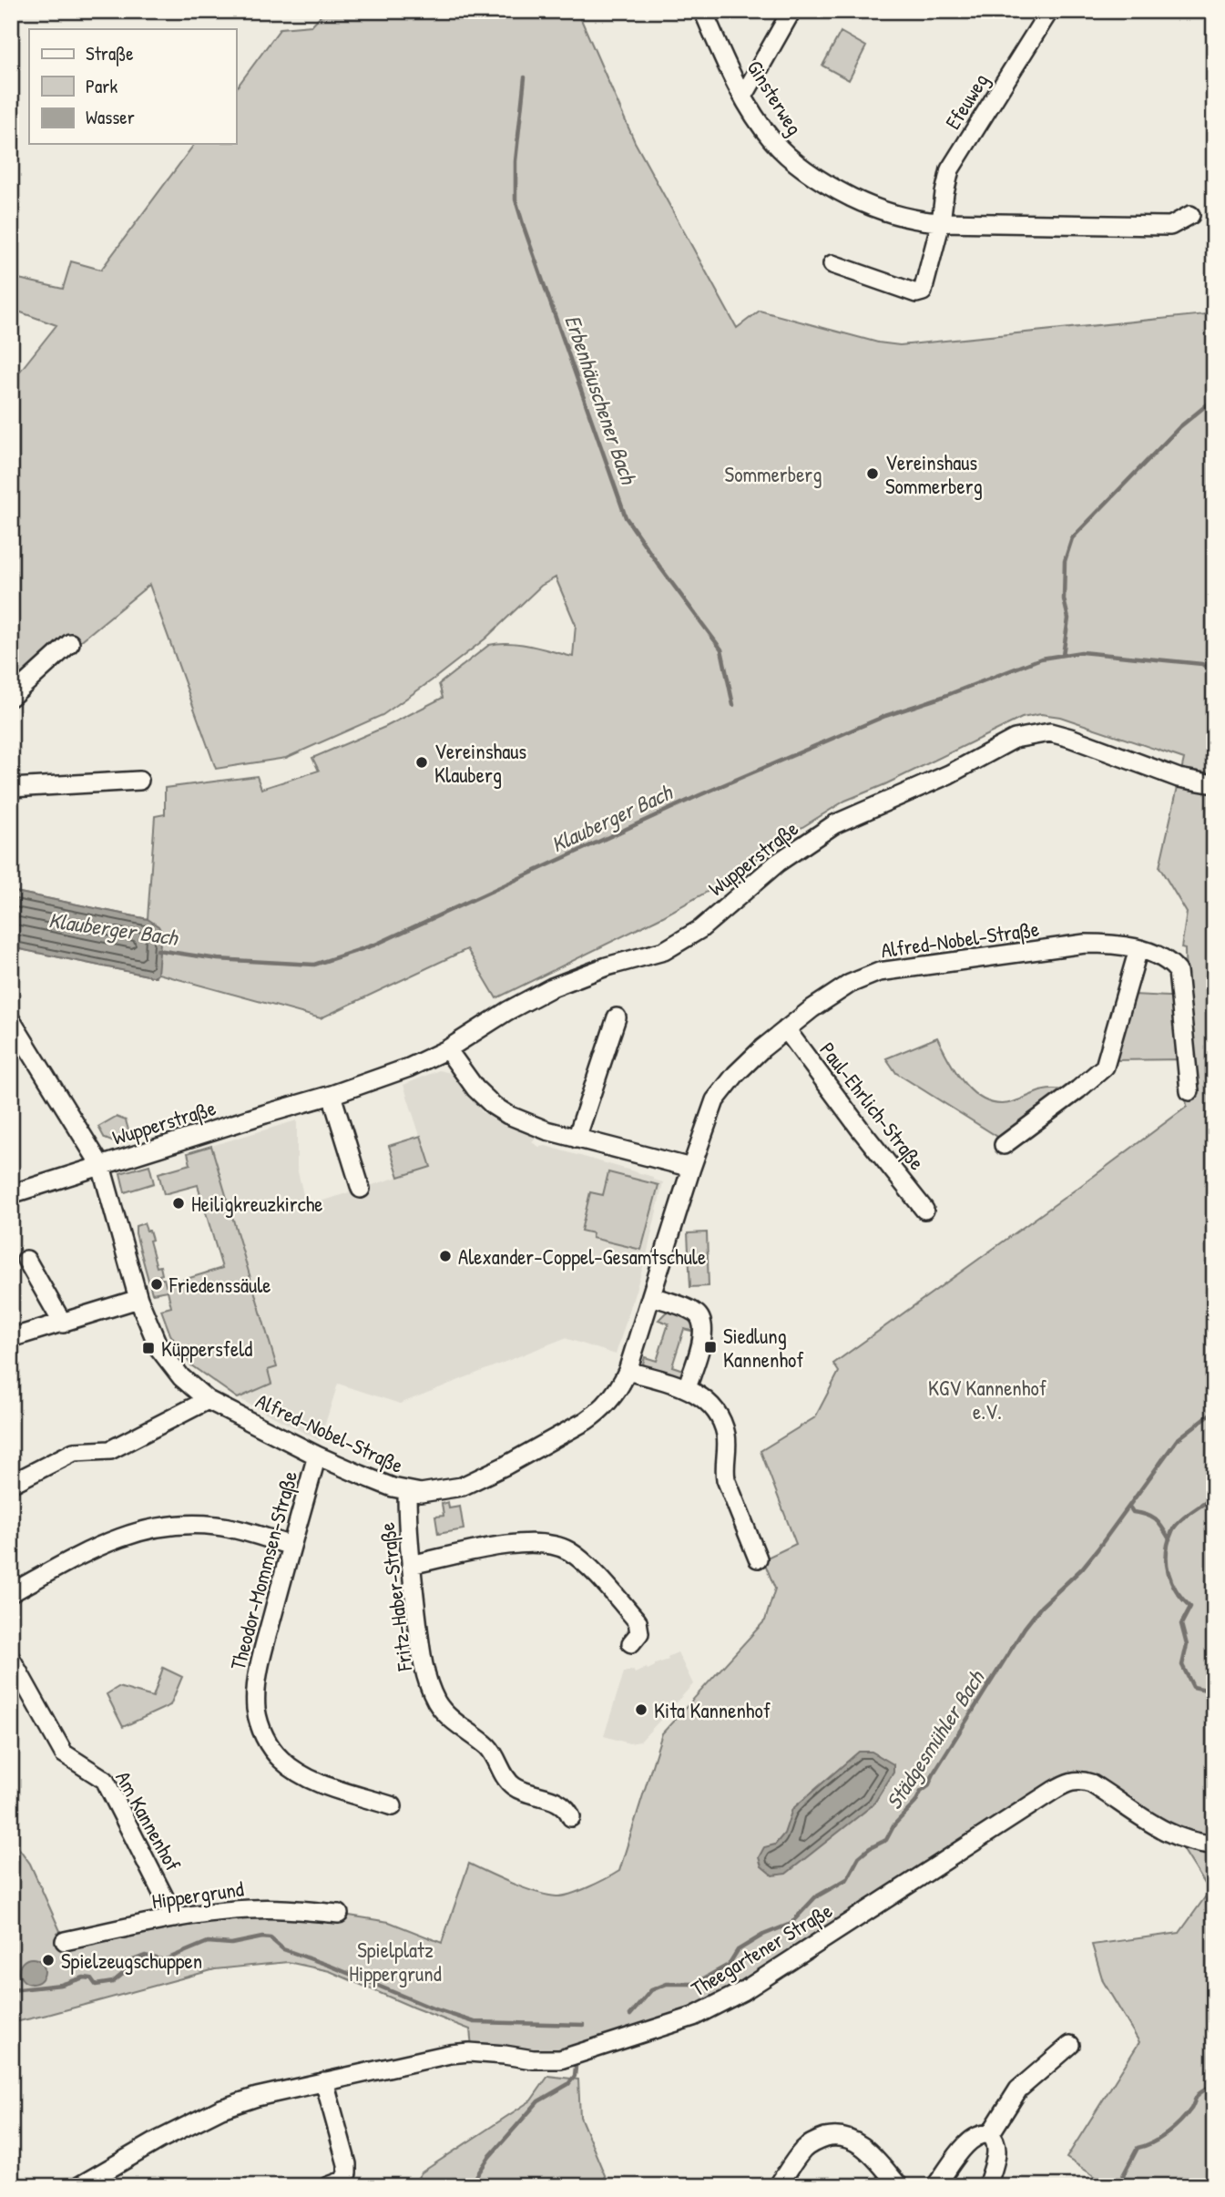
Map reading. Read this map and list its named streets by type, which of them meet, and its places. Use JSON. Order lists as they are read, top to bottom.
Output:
{
  "streets": {
    "street": [
      "Ginsterweg",
      "Efeuweg",
      "Wupperstraße",
      "Alfred-Nobel-Straße",
      "Paul-Ehrlich-Straße",
      "Theodor-Mommsen-Straße",
      "Fritz-Haber-Straße",
      "Am Kannenhof",
      "Hippergrund",
      "Theegartener Straße"
    ]
  },
  "crossings": [
    ["Ginsterweg", "Efeuweg"],
    ["Wupperstraße", "Alfred-Nobel-Straße"],
    ["Alfred-Nobel-Straße", "Paul-Ehrlich-Straße"],
    ["Alfred-Nobel-Straße", "Theodor-Mommsen-Straße"],
    ["Alfred-Nobel-Straße", "Fritz-Haber-Straße"],
    ["Am Kannenhof", "Hippergrund"]
  ],
  "water": ["Erbenhäuschener Bach", "Klauberger Bach", "Städgesmühler Bach"],
  "parks": ["Sommerberg", "KGV Kannenhof e.V.", "Spielplatz Hippergrund"],
  "places": {
    "other": [
      "Vereinshaus Sommerberg",
      "Vereinshaus Klauberg",
      "Heiligkreuzkirche",
      "Alexander-Coppel-Gesamtschule",
      "Friedenssäule",
      "Kita Kannenhof",
      "Spielzeugschuppen"
    ],
    "transit": ["Siedlung Kannenhof", "Küppersfeld"]
  },
  "legend": ["Straße", "Park", "Wasser"]
}
